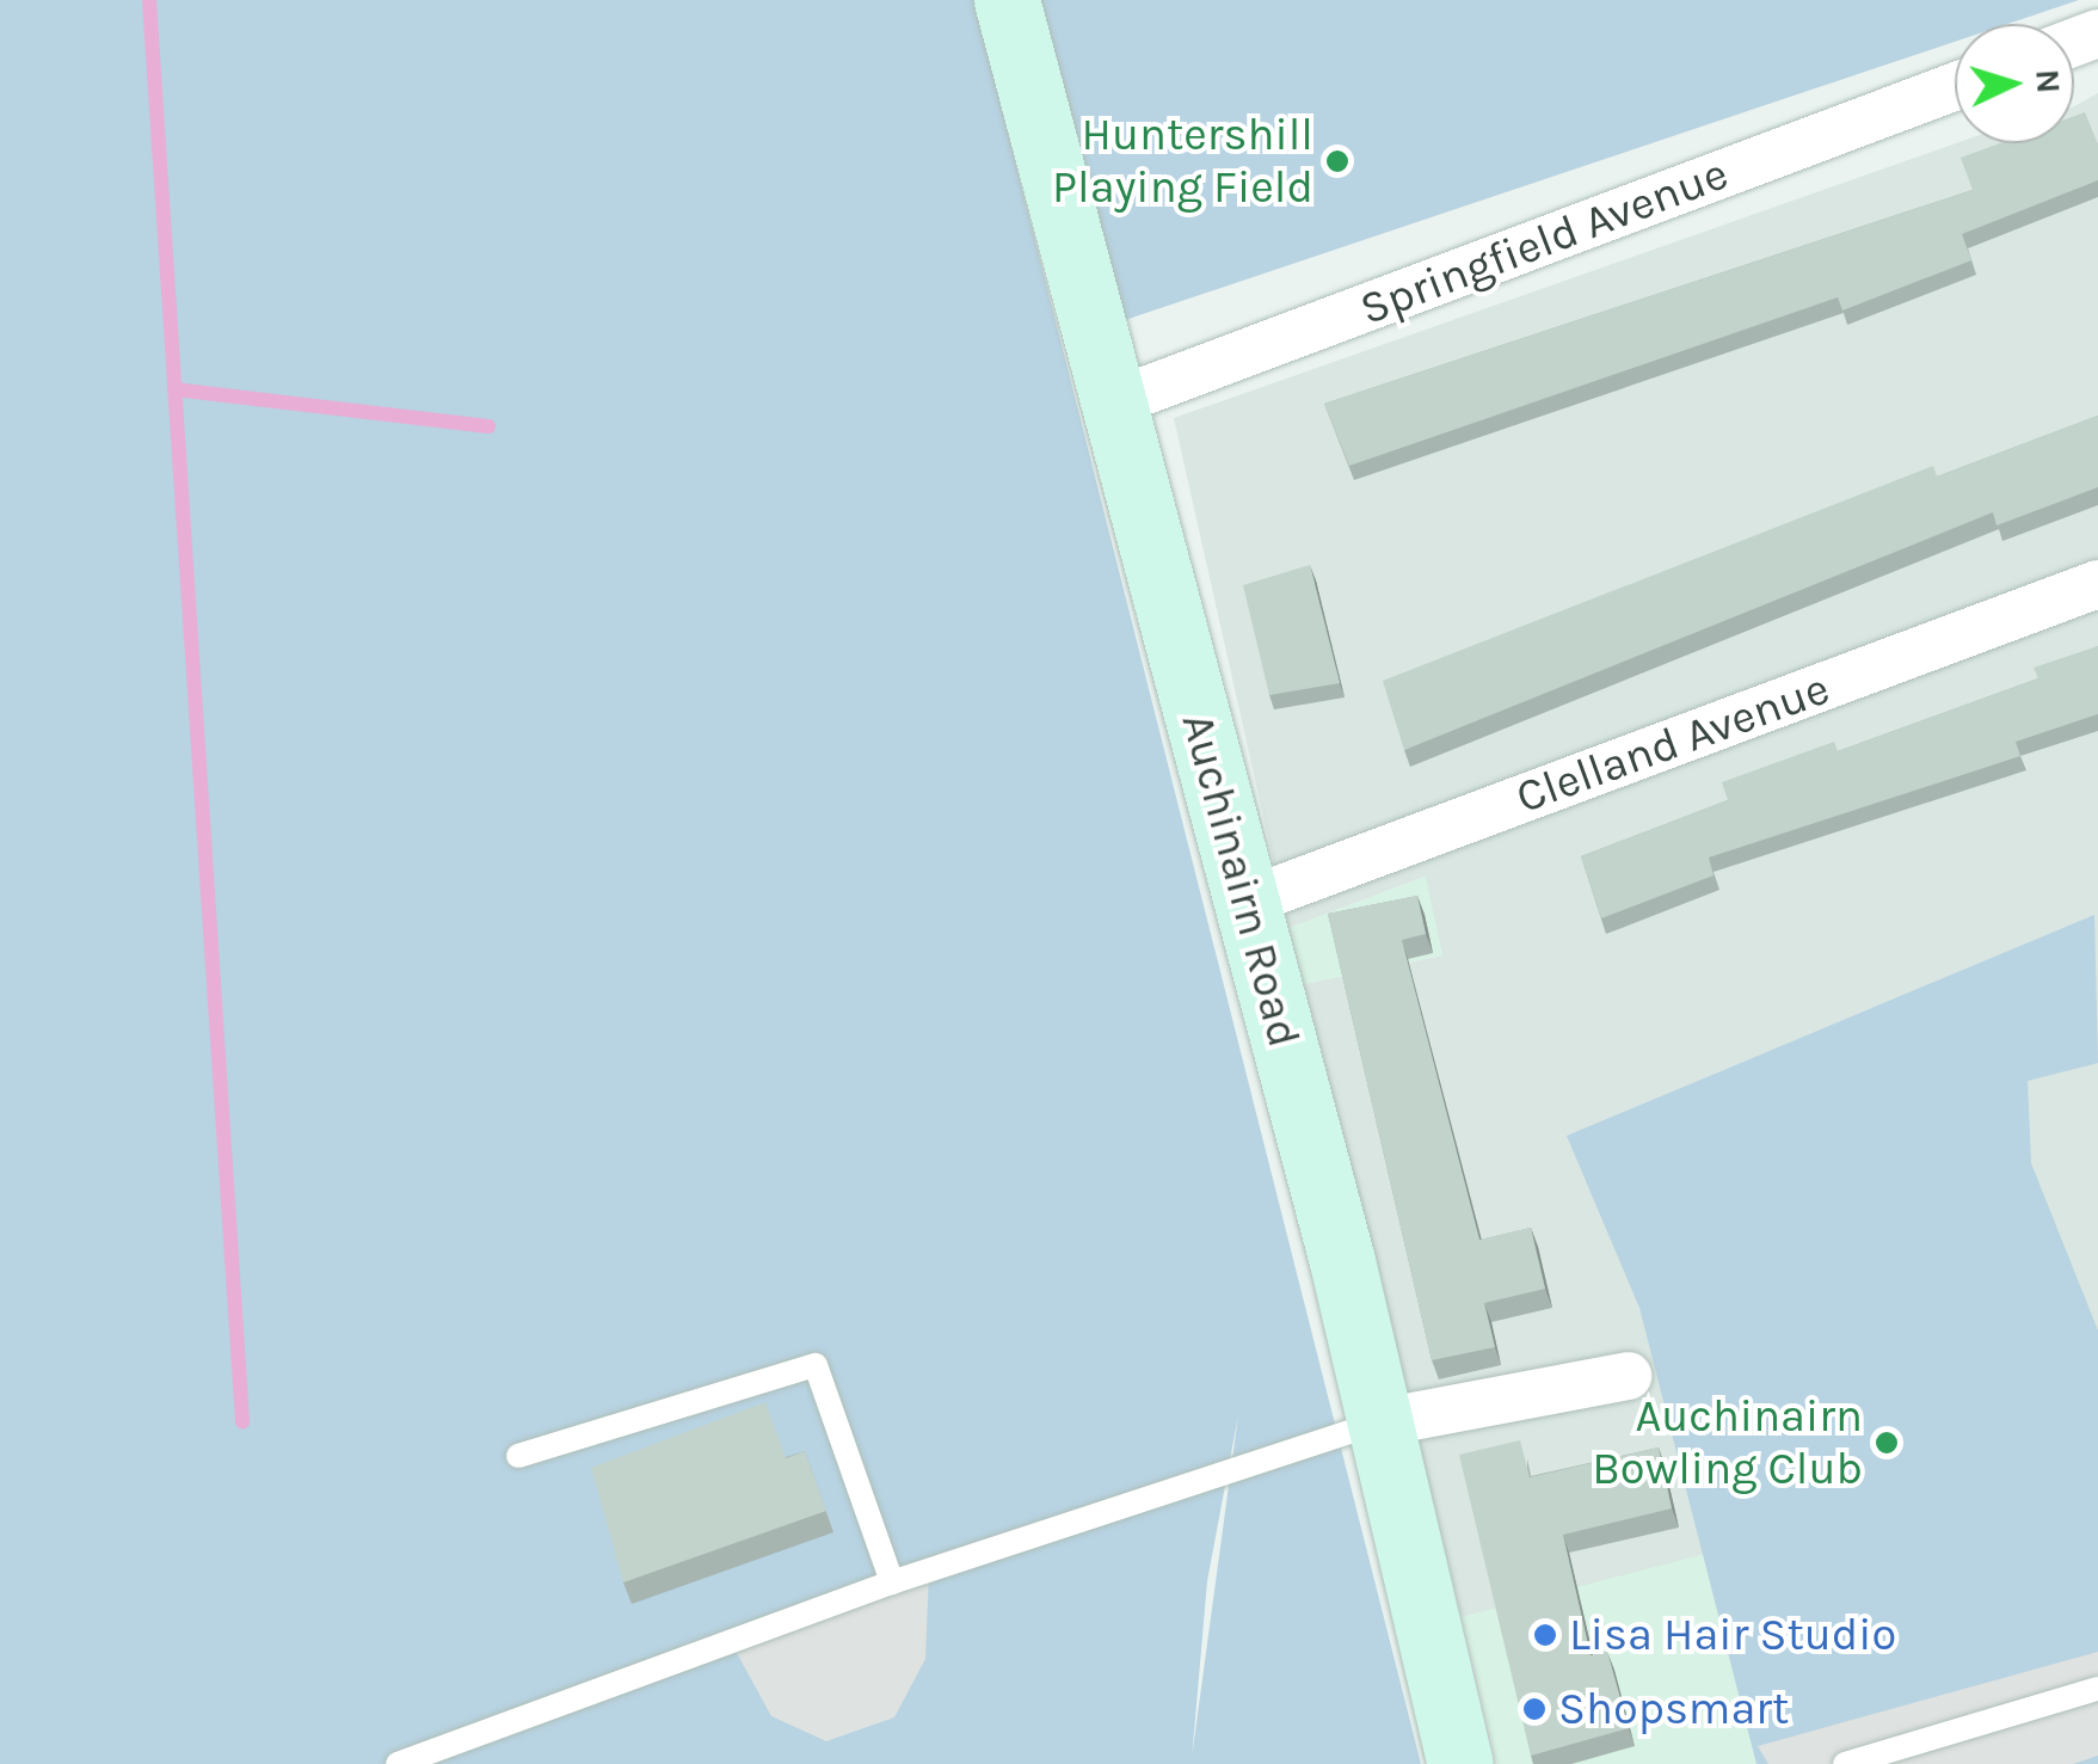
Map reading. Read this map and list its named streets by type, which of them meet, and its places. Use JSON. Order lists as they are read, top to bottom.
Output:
{
  "streets": {
    "main road": ["Auchinairn Road"],
    "street": ["Springfield Avenue", "Clelland Avenue"]
  },
  "crossings": [
    ["Springfield Avenue", "Auchinairn Road"],
    ["Clelland Avenue", "Auchinairn Road"]
  ],
  "places": [
    "Huntershill Playing Field",
    "Auchinairn Bowling Club",
    "Lisa Hair Studio",
    "Shopsmart"
  ],
  "north": "right"
}
